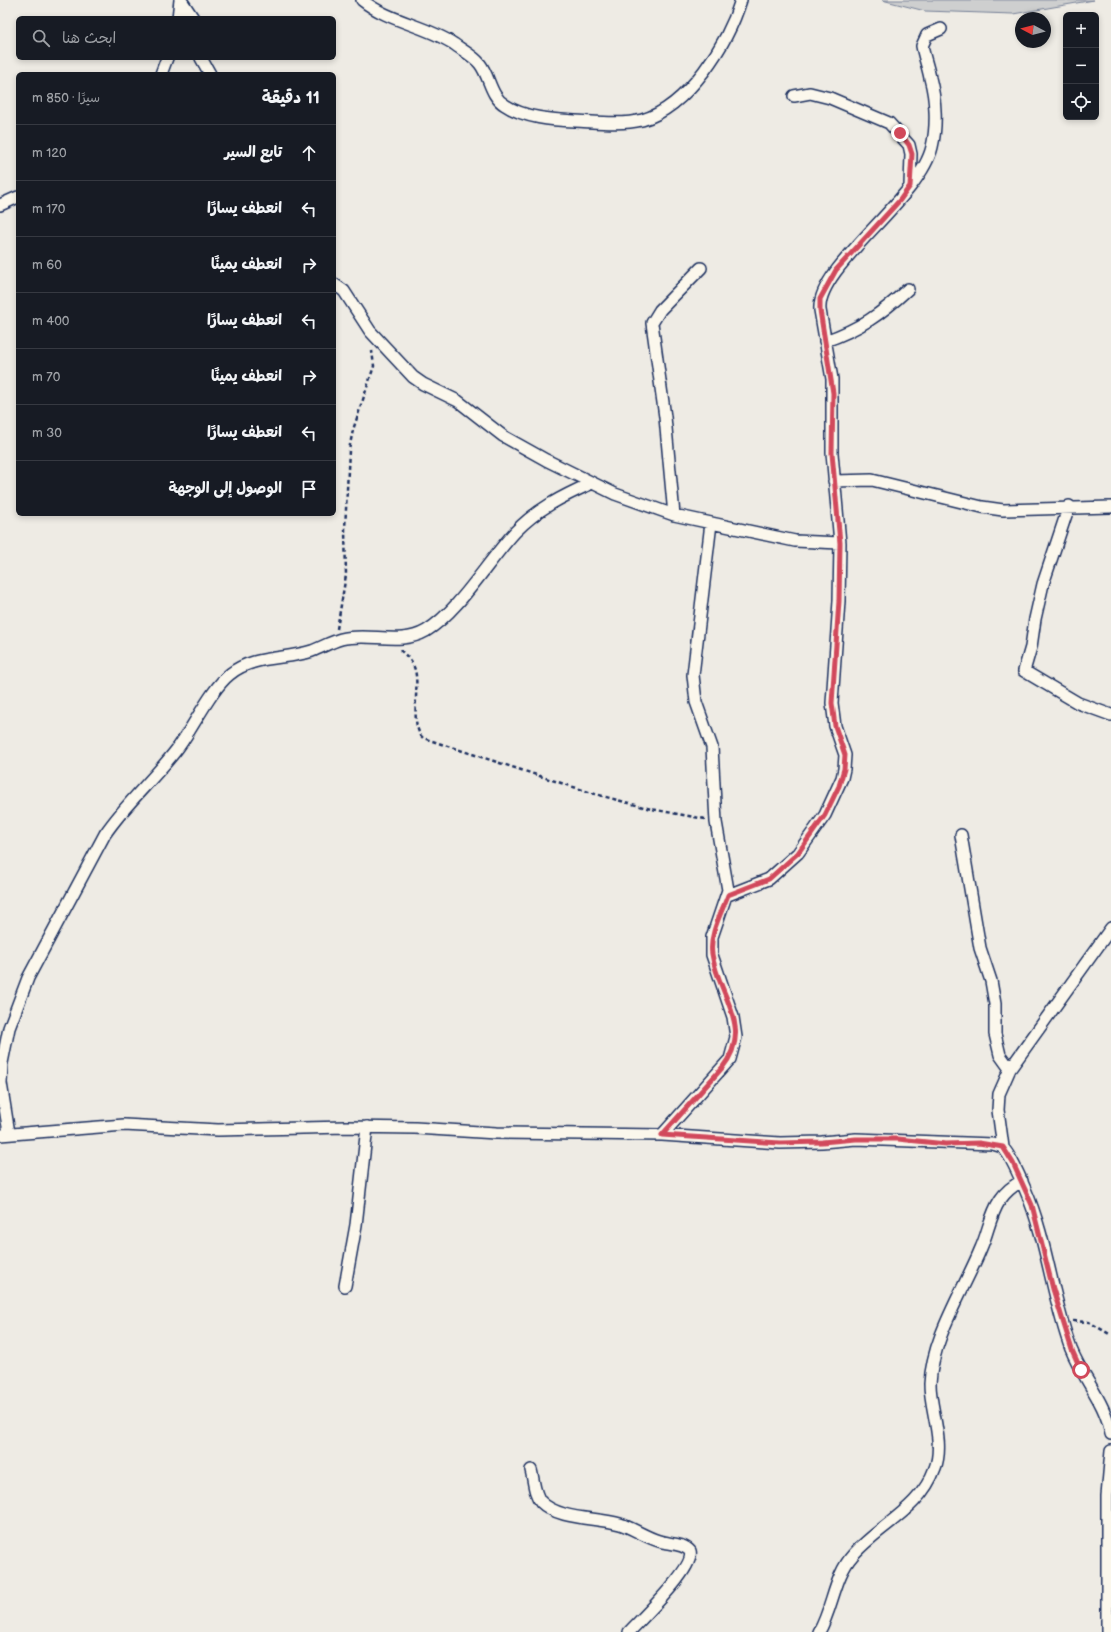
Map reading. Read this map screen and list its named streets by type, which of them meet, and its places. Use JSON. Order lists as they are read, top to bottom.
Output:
{
  "north": "left",
  "page": {
    "map_buttons": ["+", "−"],
    "search": "ابحث هنا",
    "heading": ["11 دقيقة", "سيرًا · 850 m"],
    "list": [
      ["تابع السير", "120 m"],
      ["انعطف يسارًا", "170 m"],
      ["انعطف يمينًا", "60 m"],
      ["انعطف يسارًا", "400 m"],
      ["انعطف يمينًا", "70 m"],
      ["انعطف يسارًا", "30 m"],
      "الوصول إلى الوجهة"
    ]
  }
}
